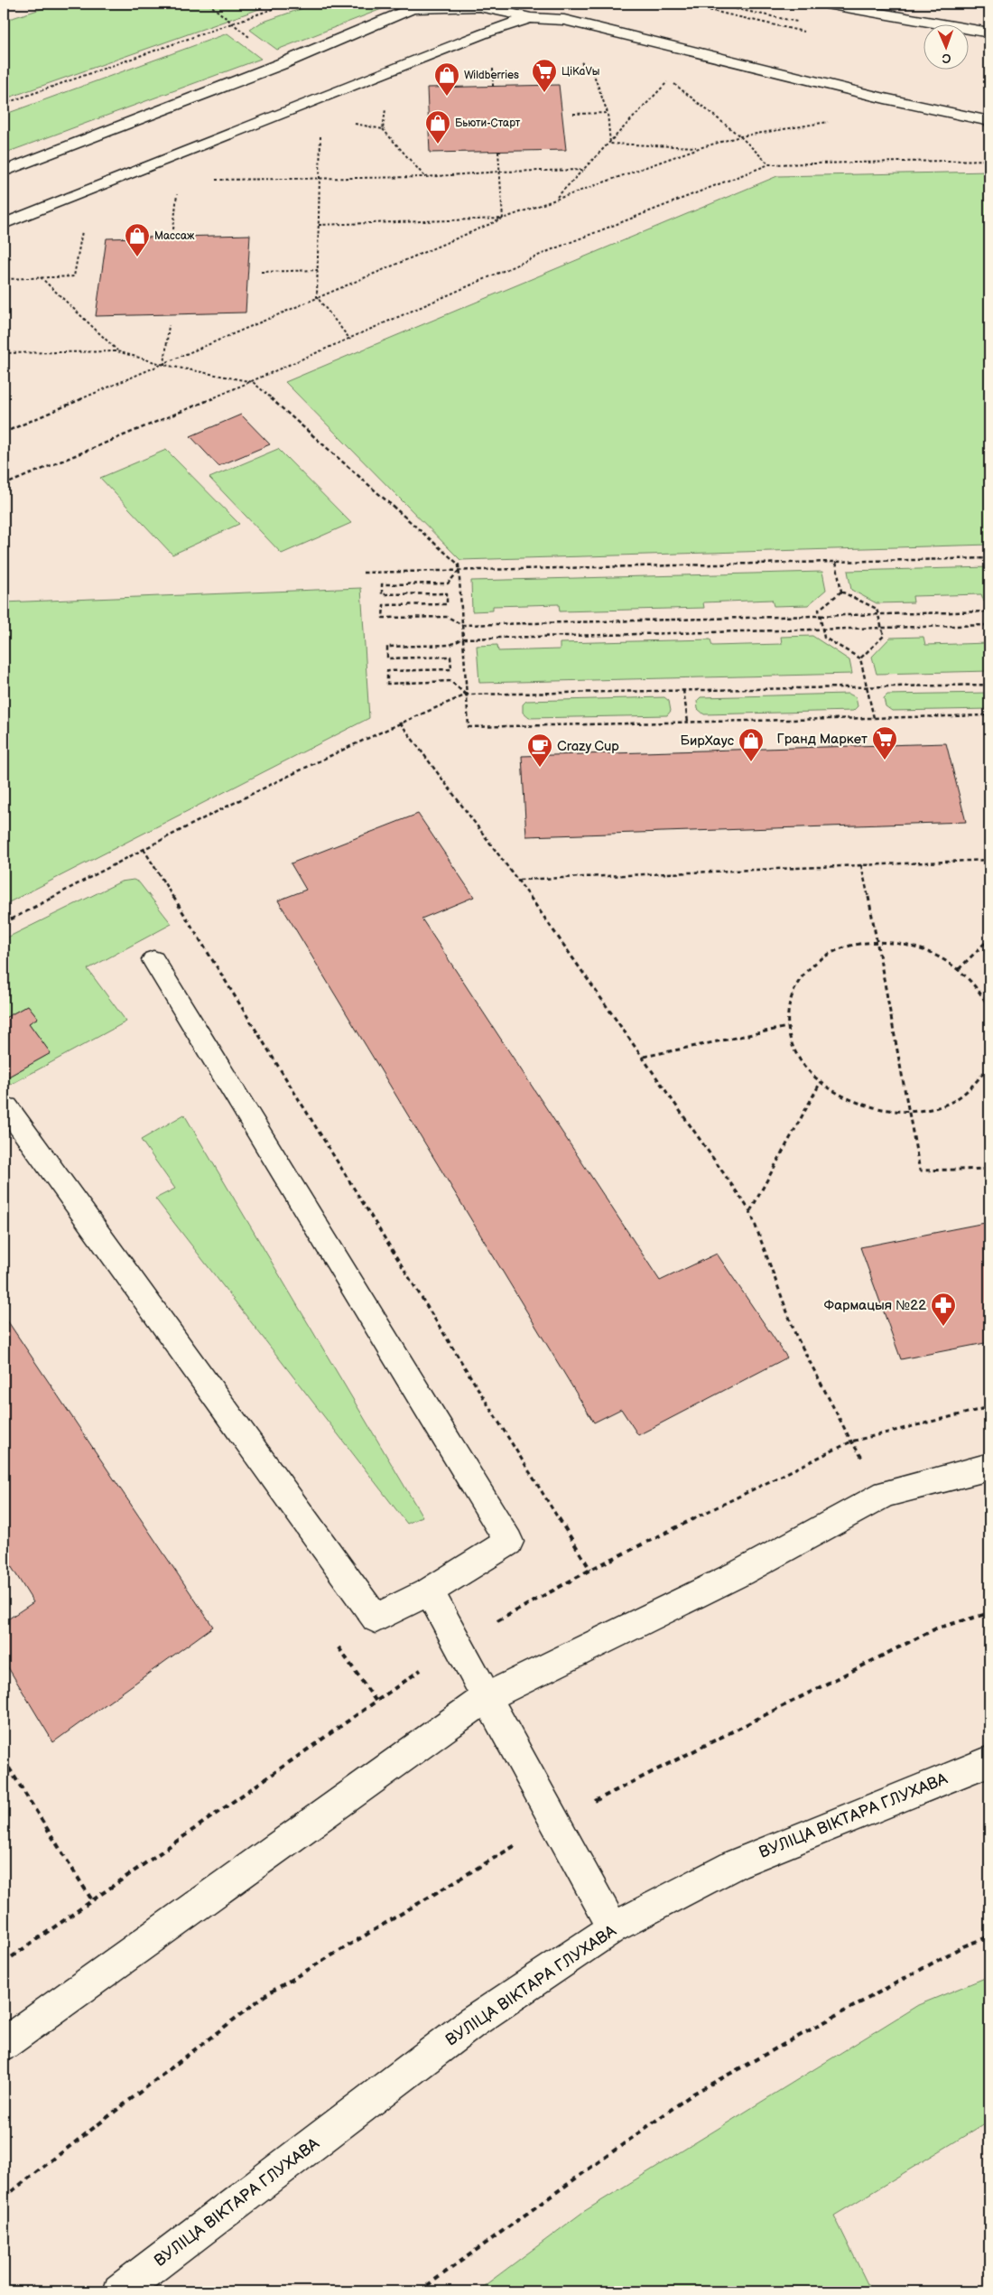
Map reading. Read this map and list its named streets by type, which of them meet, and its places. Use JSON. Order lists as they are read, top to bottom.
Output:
{
  "streets": {
    "street": ["ВУЛІЦА ВІКТАРА ГЛУХАВА"]
  },
  "places": {
    "supermarket": ["ЦiKaVы", "Гранд Маркет"],
    "shop": [
      "Wildberries",
      "Бьюти-Старт",
      "Массаж",
      "БирХаус"
    ],
    "cafe": ["Crazy Cup"],
    "pharmacy": ["Фармацыя №22"]
  },
  "north": "bottom"
}
